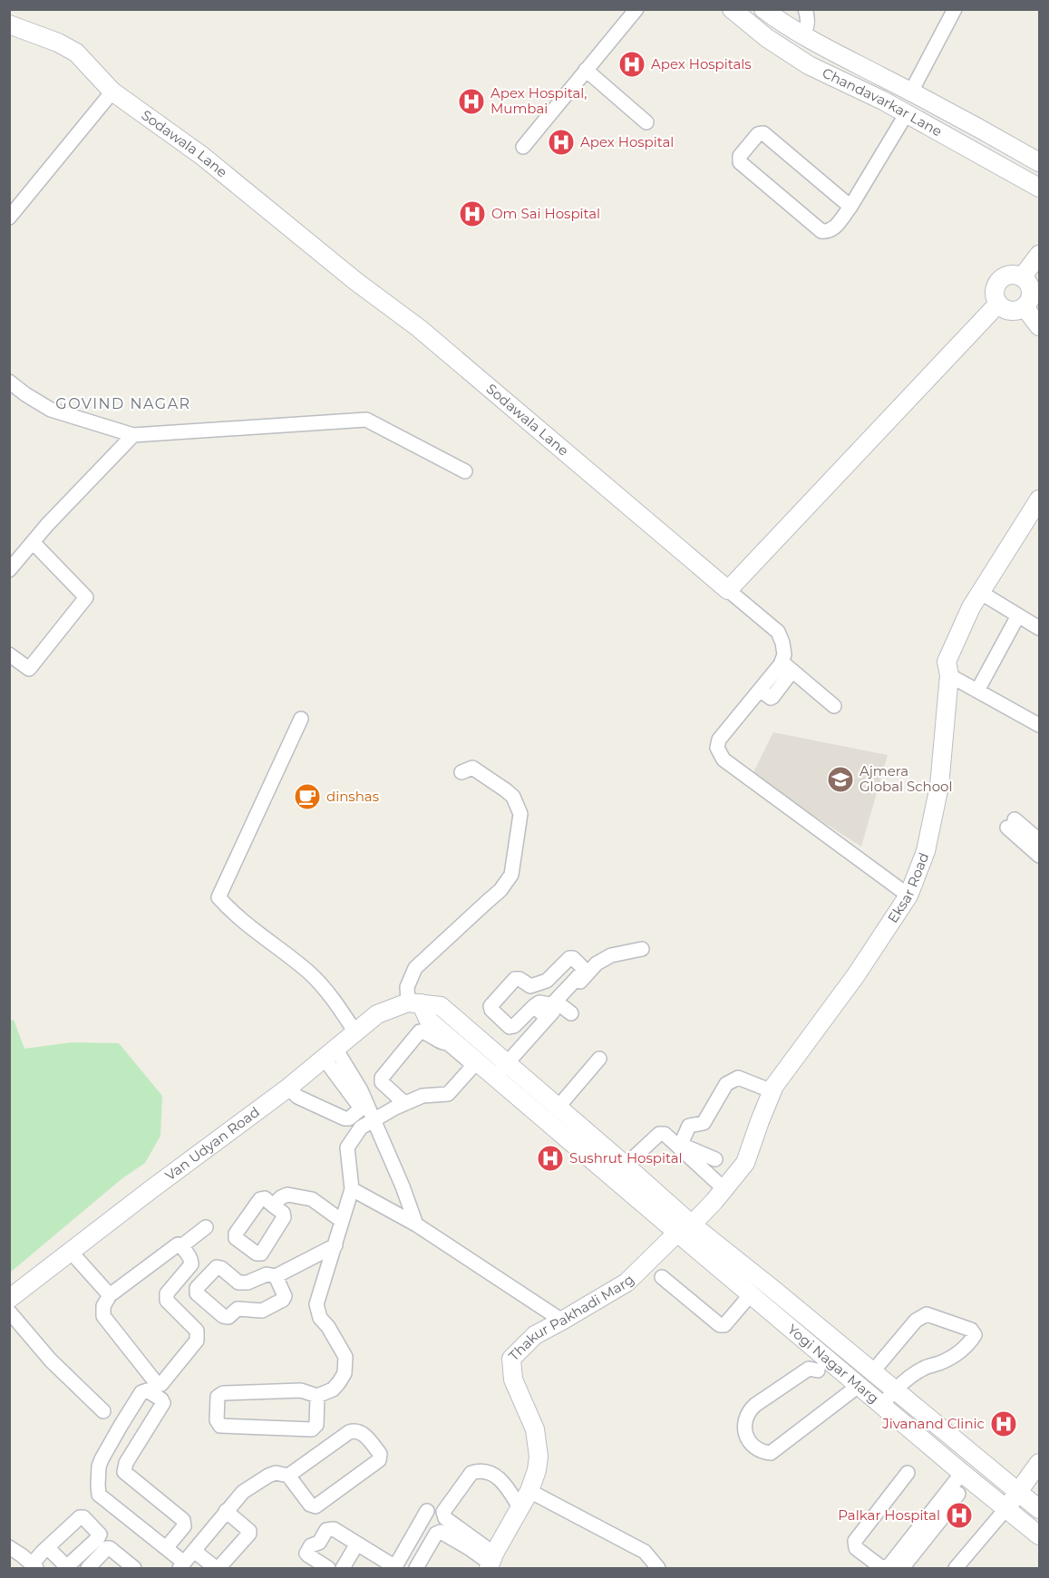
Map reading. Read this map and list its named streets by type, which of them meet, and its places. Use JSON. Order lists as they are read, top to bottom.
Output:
{
  "streets": {
    "street": [
      "Chandavarkar Lane",
      "Sodawala Lane",
      "Eksar Road",
      "Van Udyan Road",
      "Thakur Pakhadi Marg",
      "Yogi Nagar Marg"
    ]
  },
  "crossings": [
    ["Eksar Road", "Thakur Pakhadi Marg"],
    ["Eksar Road", "Yogi Nagar Marg"],
    ["Thakur Pakhadi Marg", "Yogi Nagar Marg"]
  ],
  "districts": ["GOVIND NAGAR"],
  "places": {
    "hospital": [
      "Apex Hospitals",
      "Apex Hospital, Mumbai",
      "Apex Hospital",
      "Om Sai Hospital",
      "Sushrut Hospital",
      "Jivanand Clinic",
      "Palkar Hospital"
    ],
    "school or university": ["Ajmera Global School"],
    "cafe": ["dinshas"]
  }
}
